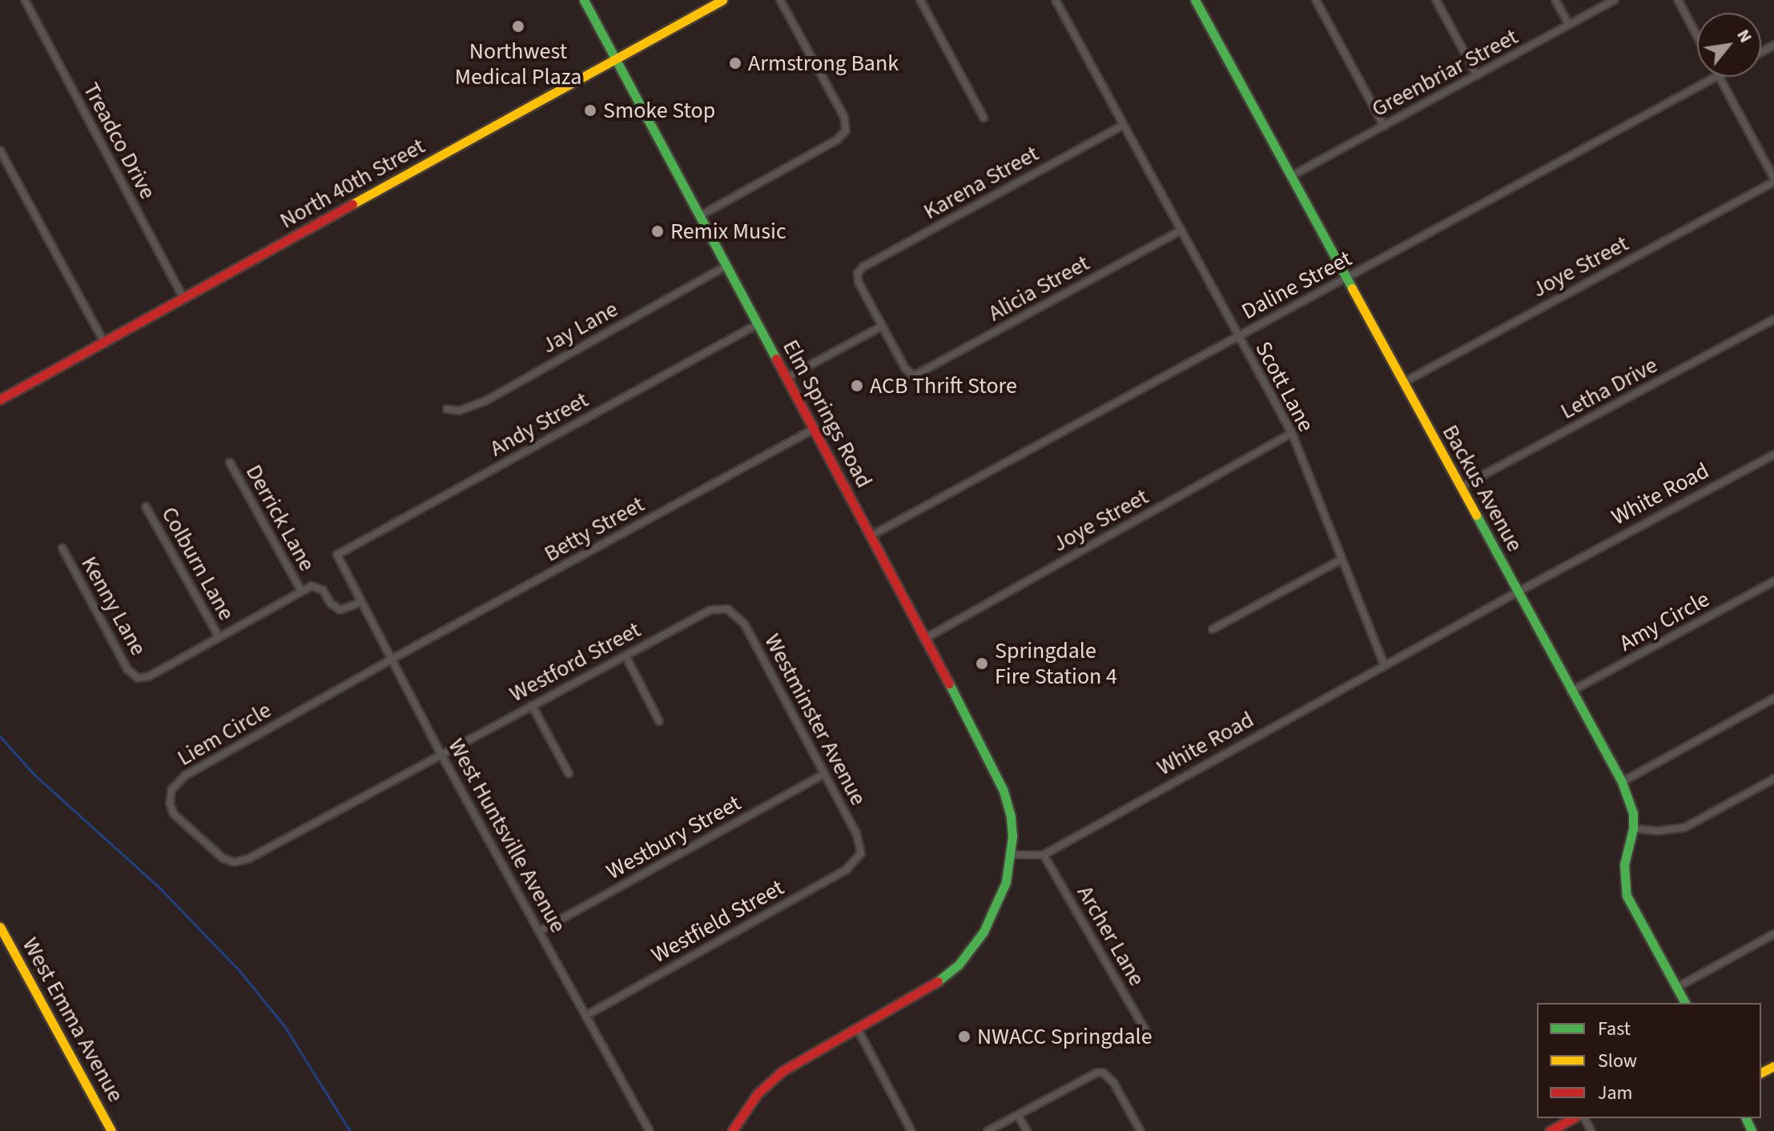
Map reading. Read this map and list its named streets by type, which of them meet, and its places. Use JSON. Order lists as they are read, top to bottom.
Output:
{
  "streets": {
    "street": [
      "Greenbriar Street",
      "Treadco Drive",
      "Karena Street",
      "North 40th Street",
      "Joye Street",
      "Daline Street",
      "Alicia Street",
      "Jay Lane",
      "Scott Lane",
      "Letha Drive",
      "Elm Springs Road",
      "Andy Street",
      "Backus Avenue",
      "White Road",
      "Derrick Lane",
      "Betty Street",
      "Colburn Lane",
      "Kenny Lane",
      "Amy Circle",
      "Westford Street",
      "Westminster Avenue",
      "Liem Circle",
      "West Huntsville Avenue",
      "Westbury Street",
      "Westfield Street",
      "Archer Lane",
      "West Emma Avenue"
    ]
  },
  "crossings": [
    ["Greenbriar Street", "Backus Avenue"],
    ["Treadco Drive", "North 40th Street"],
    ["Karena Street", "Alicia Street"],
    ["Karena Street", "Scott Lane"],
    ["North 40th Street", "Elm Springs Road"],
    ["Joye Street", "Scott Lane"],
    ["Joye Street", "Elm Springs Road"],
    ["Joye Street", "Backus Avenue"],
    ["Daline Street", "Scott Lane"],
    ["Daline Street", "Elm Springs Road"],
    ["Daline Street", "Backus Avenue"],
    ["Alicia Street", "Scott Lane"],
    ["Jay Lane", "Elm Springs Road"],
    ["Scott Lane", "White Road"],
    ["Letha Drive", "Backus Avenue"],
    ["Elm Springs Road", "Andy Street"],
    ["Elm Springs Road", "White Road"],
    ["Elm Springs Road", "Betty Street"],
    ["Andy Street", "West Huntsville Avenue"],
    ["Backus Avenue", "White Road"],
    ["Backus Avenue", "Amy Circle"],
    ["White Road", "Archer Lane"],
    ["Betty Street", "Liem Circle"],
    ["Betty Street", "West Huntsville Avenue"],
    ["Colburn Lane", "Kenny Lane"],
    ["Westford Street", "Westminster Avenue"],
    ["Westford Street", "Liem Circle"],
    ["Westford Street", "West Huntsville Avenue"],
    ["Westminster Avenue", "Westbury Street"],
    ["Westminster Avenue", "Westfield Street"],
    ["Liem Circle", "West Huntsville Avenue"],
    ["West Huntsville Avenue", "Westbury Street"],
    ["West Huntsville Avenue", "Westfield Street"]
  ],
  "places": [
    "Northwest Medical Plaza",
    "Armstrong Bank",
    "Smoke Stop",
    "Remix Music",
    "ACB Thrift Store",
    "Springdale Fire Station 4",
    "NWACC Springdale"
  ],
  "legend": ["Fast", "Slow", "Jam"],
  "north": "top right"
}
